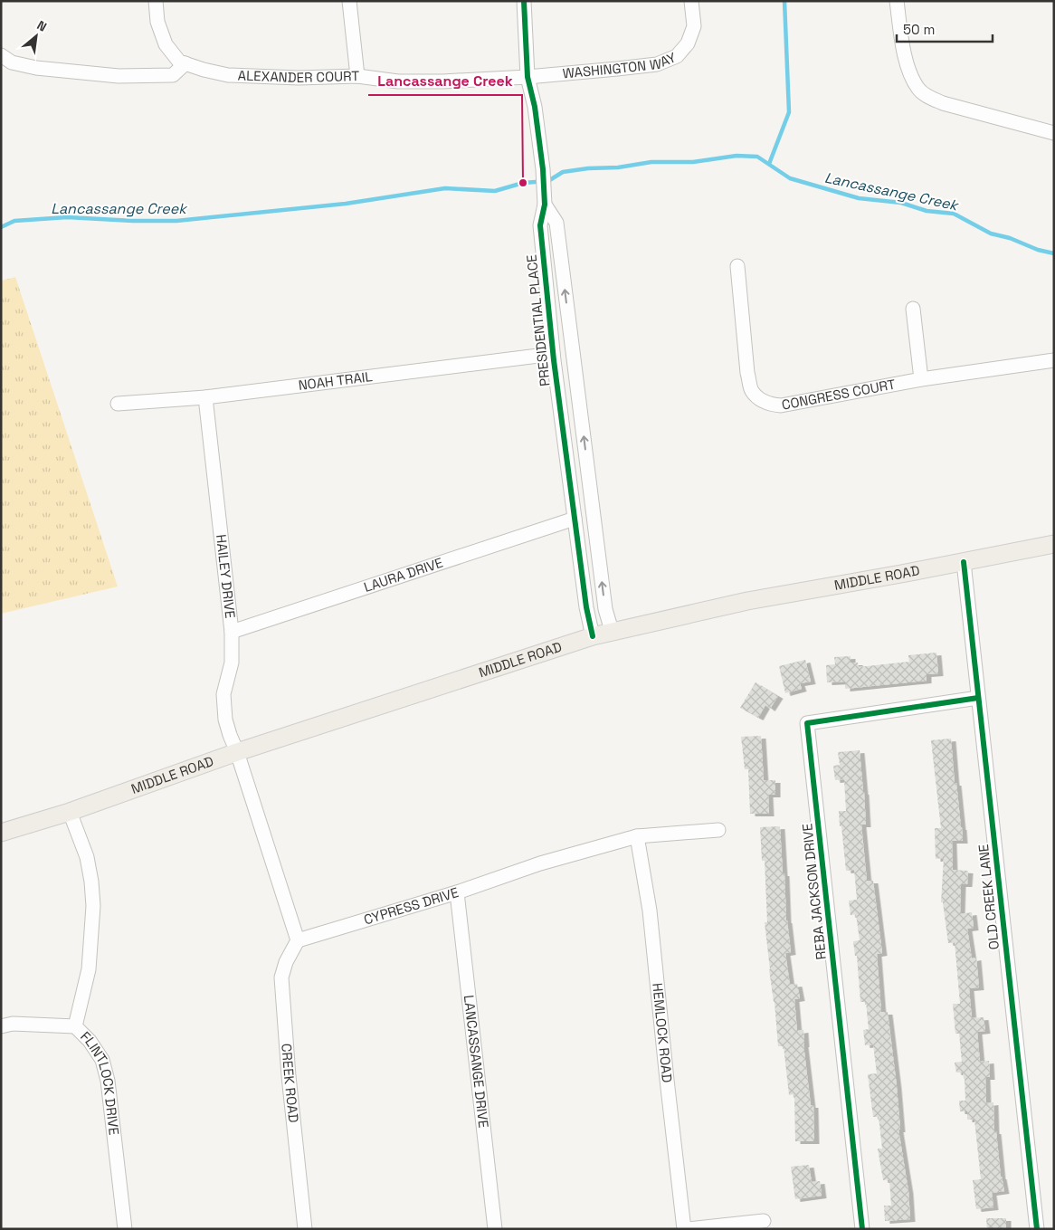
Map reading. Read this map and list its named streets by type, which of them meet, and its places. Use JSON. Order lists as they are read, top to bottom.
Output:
{
  "streets": {
    "main road": ["MIDDLE ROAD"],
    "street": [
      "WASHINGTON WAY",
      "ALEXANDER COURT",
      "PRESIDENTIAL PLACE",
      "NOAH TRAIL",
      "CONGRESS COURT",
      "LAURA DRIVE",
      "HAILEY DRIVE",
      "REBA JACKSON DRIVE",
      "OLD CREEK LANE",
      "CYPRESS DRIVE",
      "HEMLOCK ROAD",
      "LANCASSANGE DRIVE",
      "CREEK ROAD",
      "FLINTLOCK DRIVE"
    ]
  },
  "crossings": [
    ["WASHINGTON WAY", "ALEXANDER COURT"],
    ["WASHINGTON WAY", "PRESIDENTIAL PLACE"],
    ["ALEXANDER COURT", "PRESIDENTIAL PLACE"],
    ["PRESIDENTIAL PLACE", "NOAH TRAIL"],
    ["PRESIDENTIAL PLACE", "LAURA DRIVE"],
    ["PRESIDENTIAL PLACE", "MIDDLE ROAD"],
    ["NOAH TRAIL", "HAILEY DRIVE"],
    ["LAURA DRIVE", "HAILEY DRIVE"],
    ["HAILEY DRIVE", "MIDDLE ROAD"],
    ["MIDDLE ROAD", "OLD CREEK LANE"],
    ["MIDDLE ROAD", "FLINTLOCK DRIVE"],
    ["REBA JACKSON DRIVE", "OLD CREEK LANE"],
    ["CYPRESS DRIVE", "HEMLOCK ROAD"],
    ["CYPRESS DRIVE", "LANCASSANGE DRIVE"],
    ["CYPRESS DRIVE", "CREEK ROAD"]
  ],
  "water": ["Lancassange Creek"],
  "places": ["Lancassange Creek"],
  "scale_bar": "50 m",
  "north": "top right"
}
